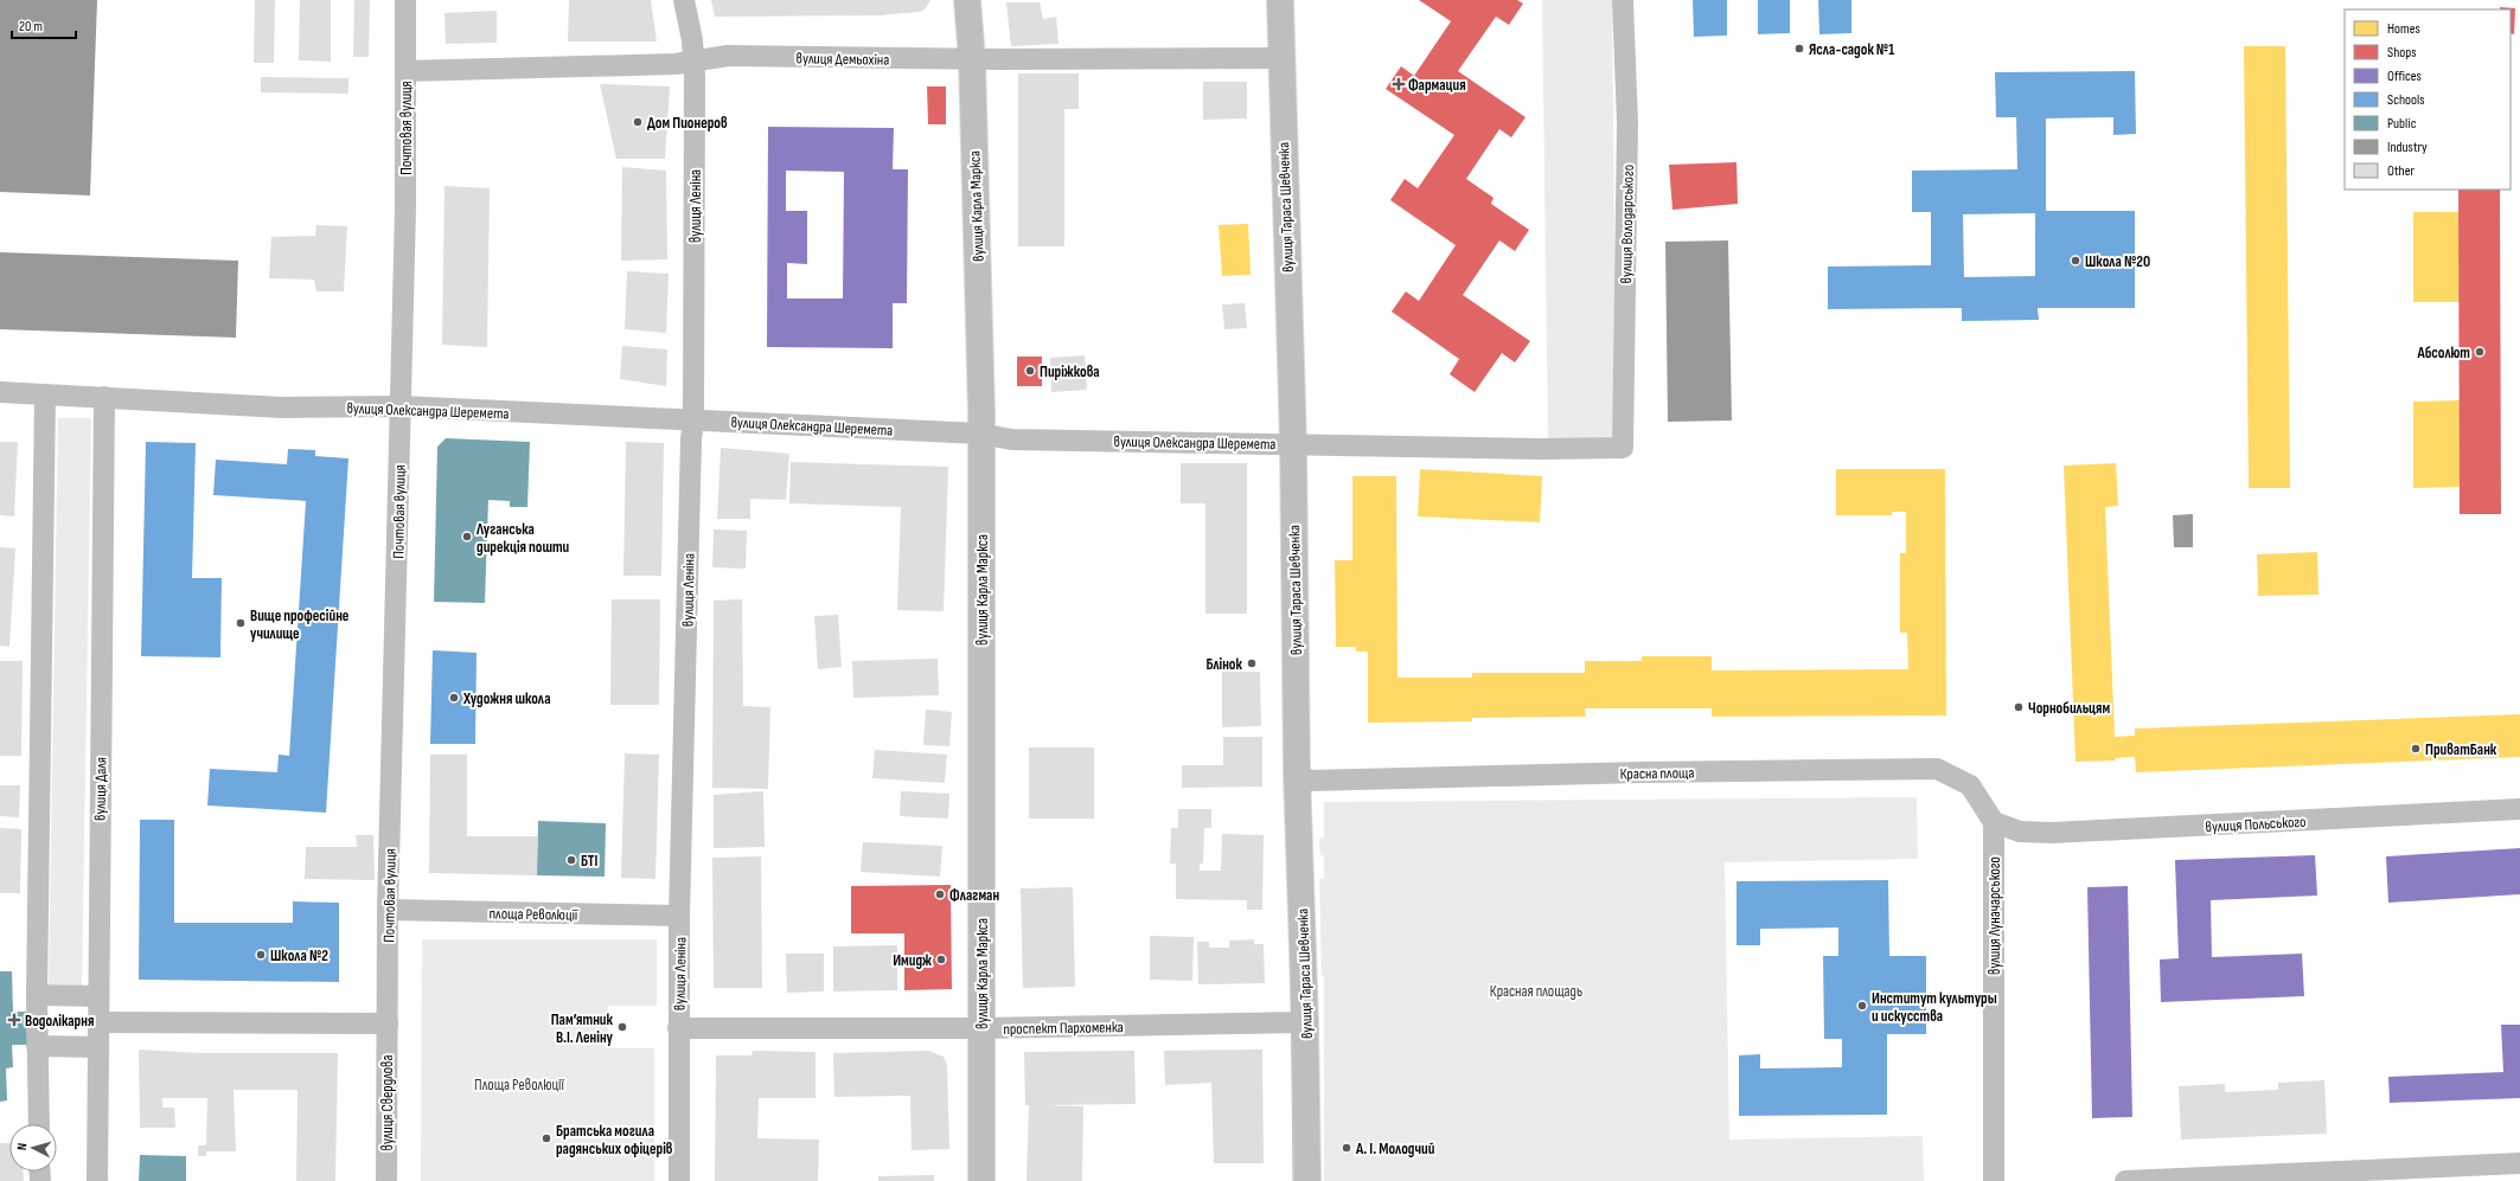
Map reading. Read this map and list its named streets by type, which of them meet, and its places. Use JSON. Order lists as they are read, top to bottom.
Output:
{
  "streets": {
    "main road": ["вулиця Карла Маркса", "вулиця Тараса Шевченка"],
    "street": [
      "вулиця Демьохіна",
      "Почтовая вулиця",
      "вулиця Леніна",
      "вулиця Володарського",
      "вулиця Олександра Шеремета",
      "Красна площа",
      "вулиця Даля",
      "вулиця Польського",
      "площа Революції",
      "вулиця Луначарського",
      "проспект Пархоменка",
      "вулиця Свердлова"
    ]
  },
  "crossings": [
    ["вулиця Демьохіна", "Почтовая вулиця"],
    ["вулиця Демьохіна", "вулиця Леніна"],
    ["вулиця Демьохіна", "вулиця Карла Маркса"],
    ["вулиця Демьохіна", "вулиця Тараса Шевченка"],
    ["Почтовая вулиця", "вулиця Олександра Шеремета"],
    ["Почтовая вулиця", "площа Революції"],
    ["Почтовая вулиця", "вулиця Свердлова"],
    ["вулиця Леніна", "вулиця Олександра Шеремета"],
    ["вулиця Леніна", "площа Революції"],
    ["вулиця Леніна", "проспект Пархоменка"],
    ["вулиця Карла Маркса", "вулиця Олександра Шеремета"],
    ["вулиця Карла Маркса", "проспект Пархоменка"],
    ["вулиця Тараса Шевченка", "вулиця Олександра Шеремета"],
    ["вулиця Тараса Шевченка", "Красна площа"],
    ["вулиця Тараса Шевченка", "проспект Пархоменка"],
    ["вулиця Володарського", "вулиця Олександра Шеремета"],
    ["вулиця Олександра Шеремета", "вулиця Даля"],
    ["Красна площа", "вулиця Польського"],
    ["Красна площа", "вулиця Луначарського"],
    ["вулиця Польського", "вулиця Луначарського"]
  ],
  "parks": ["Красная площадь", "Площа Революції"],
  "places": {
    "other": [
      "Ясла-садок №1",
      "Дом Пионеров",
      "Школа №20",
      "Абсолют",
      "Пиріжкова",
      "Луганська дирекція пошти",
      "Вище професійне училище",
      "Блінок",
      "Художня школа",
      "Чорнобильцям",
      "ПриватБанк",
      "БТІ",
      "Флагман",
      "Школа №2",
      "Имидж",
      "Институт культуры и искусства",
      "Пам’ятник В.І. Леніну",
      "Братська могила радянських офіцерів",
      "А. І. Молодчий"
    ],
    "health": ["Фармация", "Водолікарня"]
  },
  "legend": [
    "Homes",
    "Shops",
    "Offices",
    "Schools",
    "Public",
    "Industry",
    "Other"
  ],
  "scale_bar": "20 m",
  "north": "left"
}
